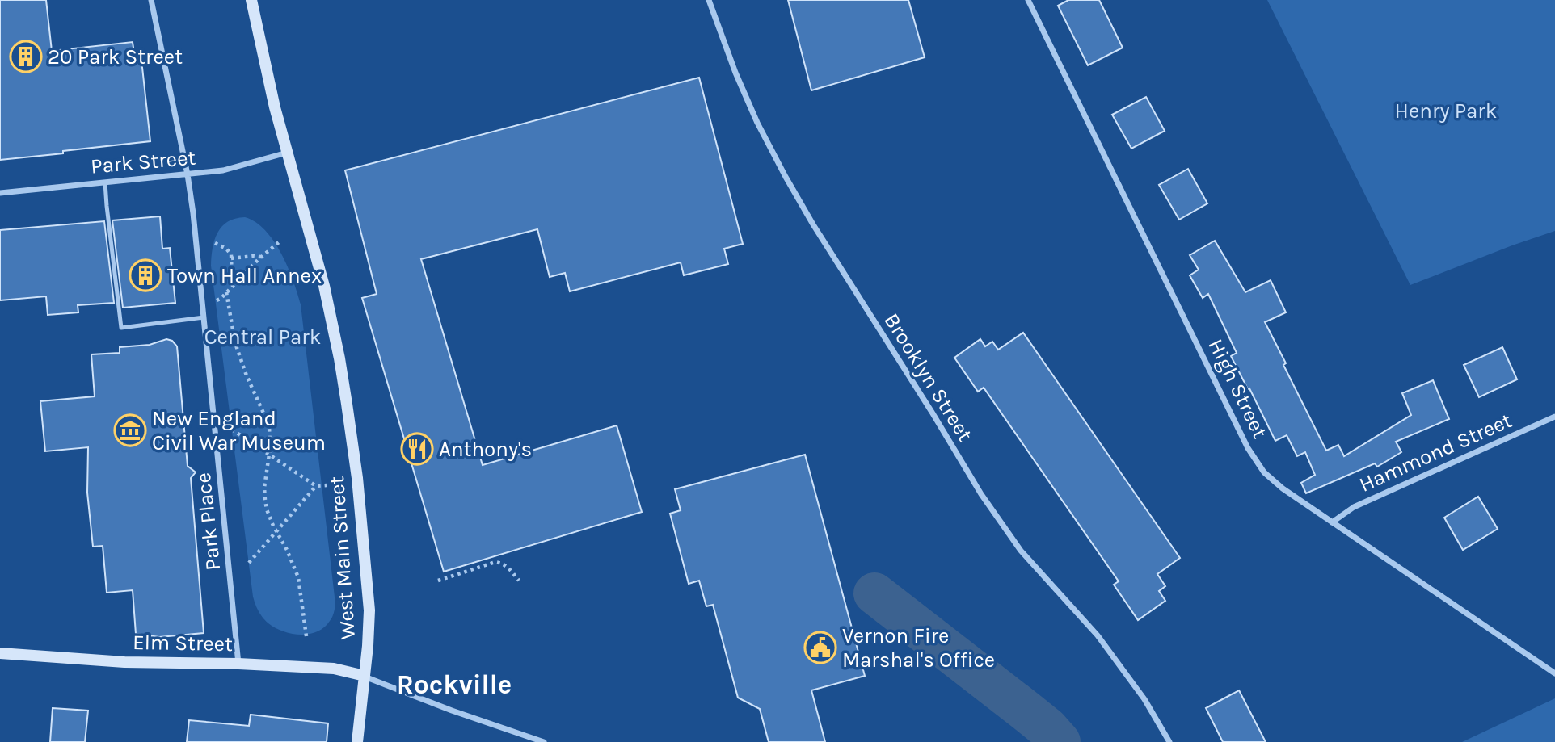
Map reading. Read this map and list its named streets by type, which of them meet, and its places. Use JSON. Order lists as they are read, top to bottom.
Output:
{
  "streets": {
    "main road": ["West Main Street", "Elm Street"],
    "street": [
      "Park Street",
      "Brooklyn Street",
      "High Street",
      "Hammond Street",
      "Park Place"
    ]
  },
  "crossings": [
    ["Park Street", "Park Place"],
    ["Park Street", "West Main Street"],
    ["High Street", "Hammond Street"],
    ["Park Place", "Elm Street"],
    ["West Main Street", "Elm Street"]
  ],
  "districts": ["Rockville"],
  "parks": ["Henry Park", "Central Park"],
  "places": {
    "building": ["20 Park Street", "Town Hall Annex"],
    "museum": ["New England Civil War Museum"],
    "restaurant": ["Anthony's"],
    "public building": ["Vernon Fire Marshal's Office"]
  }
}
